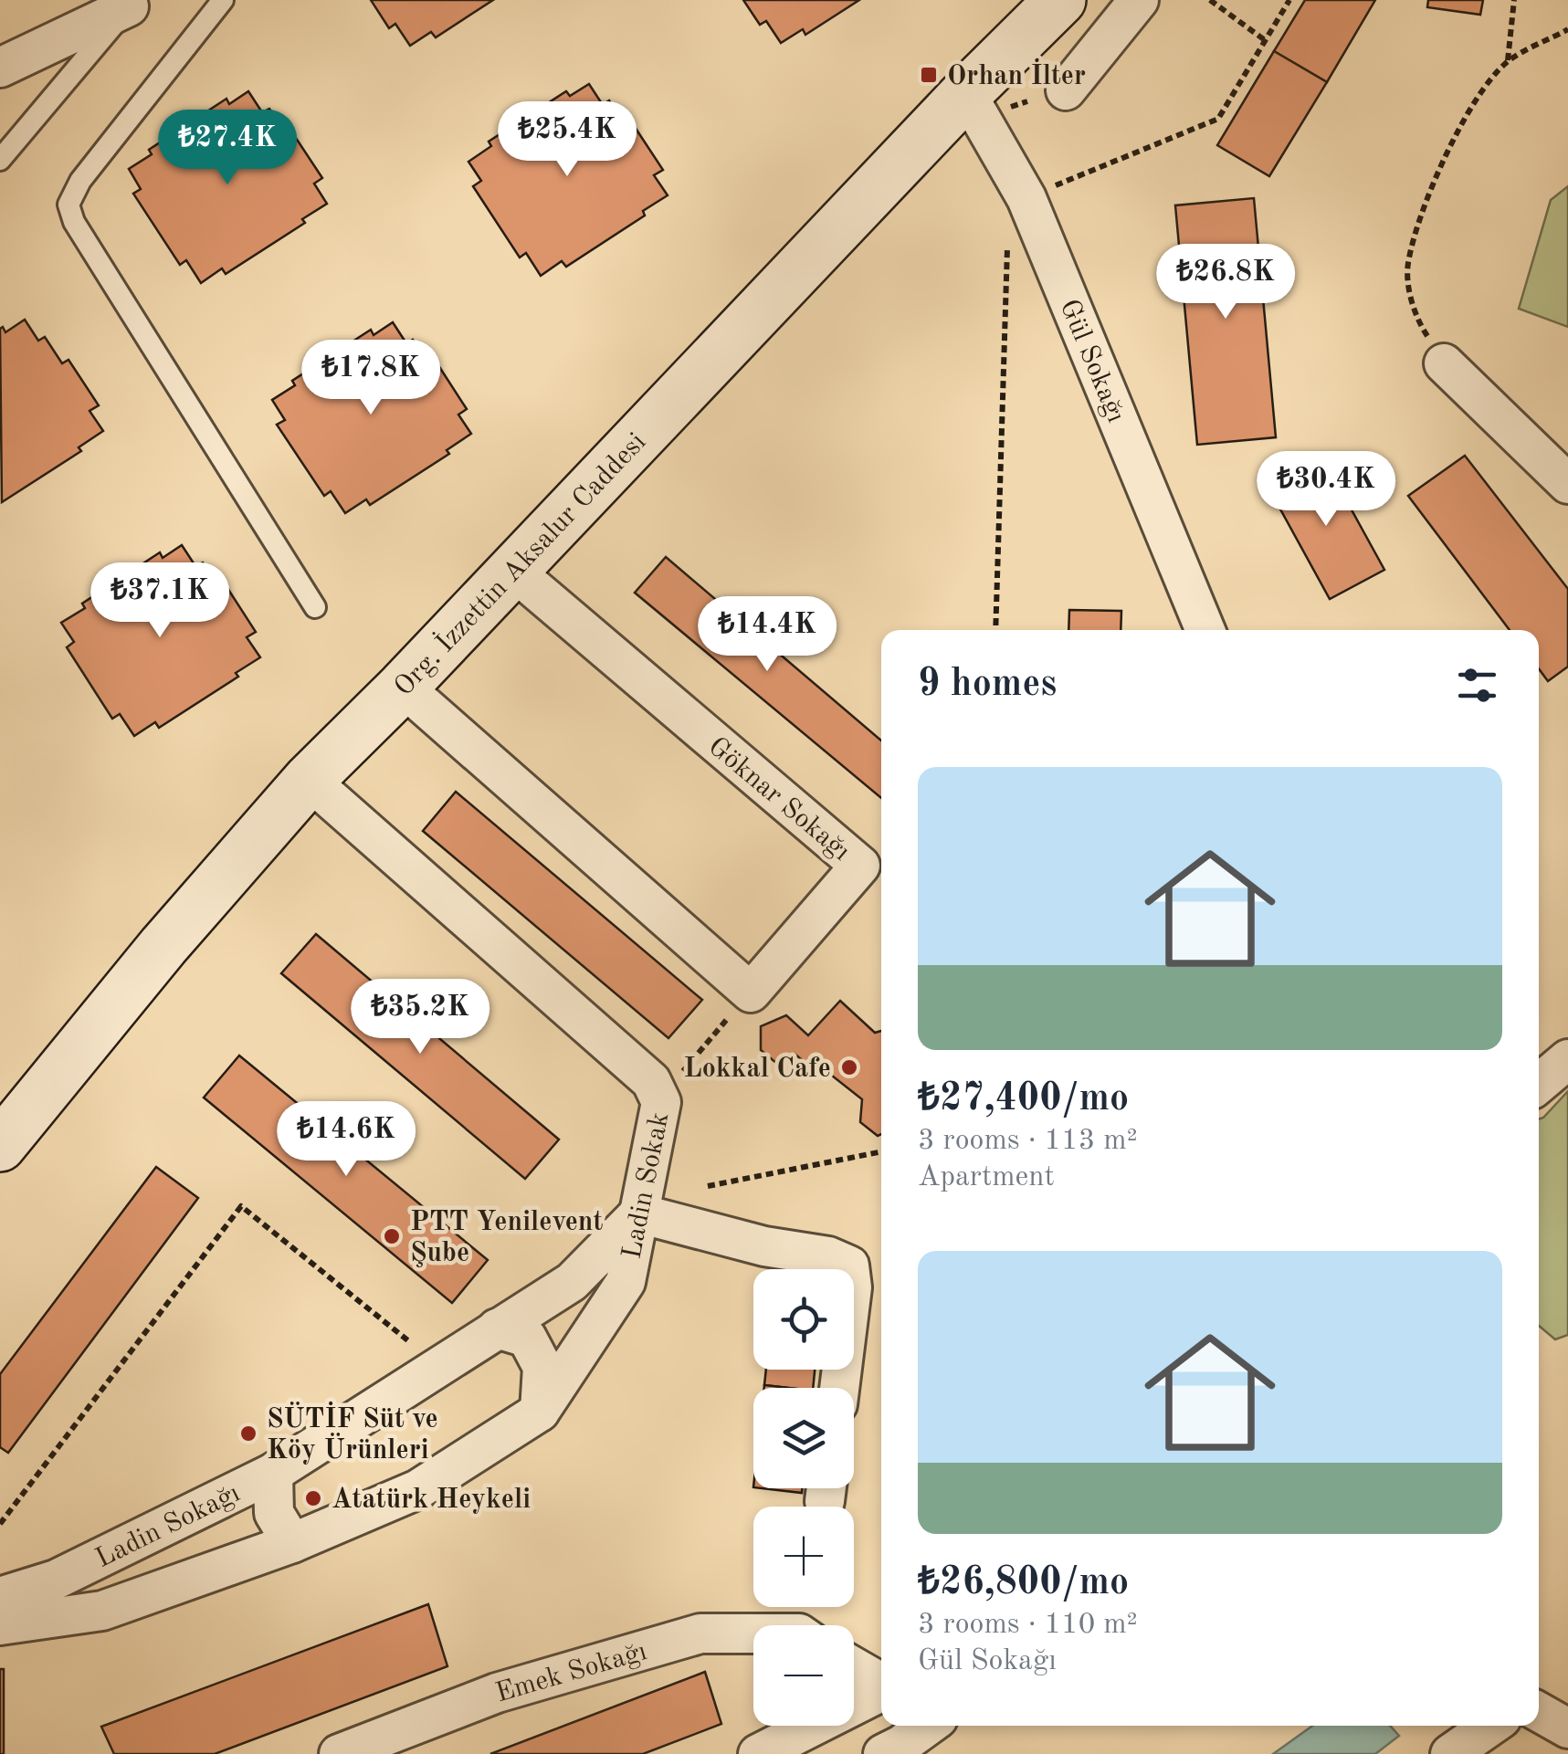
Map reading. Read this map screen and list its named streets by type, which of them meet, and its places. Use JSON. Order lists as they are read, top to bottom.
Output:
{
  "streets": {
    "main road": ["Org. İzzettin Aksalur Caddesi"],
    "street": [
      "Gül Sokağı",
      "Göknar Sokağı",
      "Ladin Sokak",
      "Ladin Sokağı",
      "Emek Sokağı"
    ]
  },
  "crossings": [
    ["Gül Sokağı", "Org. İzzettin Aksalur Caddesi"],
    ["Org. İzzettin Aksalur Caddesi", "Göknar Sokağı"],
    ["Org. İzzettin Aksalur Caddesi", "Ladin Sokak"],
    ["Ladin Sokak", "Ladin Sokağı"]
  ],
  "places": {
    "transit": ["Orhan İlter"],
    "other": [
      "Lokkal Cafe",
      "PTT Yenilevent Şube",
      "SÜTİF Süt ve Köy Ürünleri",
      "Atatürk Heykeli"
    ]
  },
  "page": {
    "price": [
      "₺25.4K",
      "₺27.4K",
      "₺26.8K",
      "₺17.8K",
      "₺30.4K",
      "₺37.1K",
      "₺14.4K",
      "₺35.2K",
      "₺14.6K"
    ],
    "heading": "9 homes",
    "list": [
      {
        "name": "₺27,400/mo",
        "note": "3 rooms · 113 m² · Apartment"
      },
      {
        "name": "₺26,800/mo",
        "note": "3 rooms · 110 m² · Gül Sokağı"
      }
    ],
    "map_buttons": ["+", "−"]
  }
}
